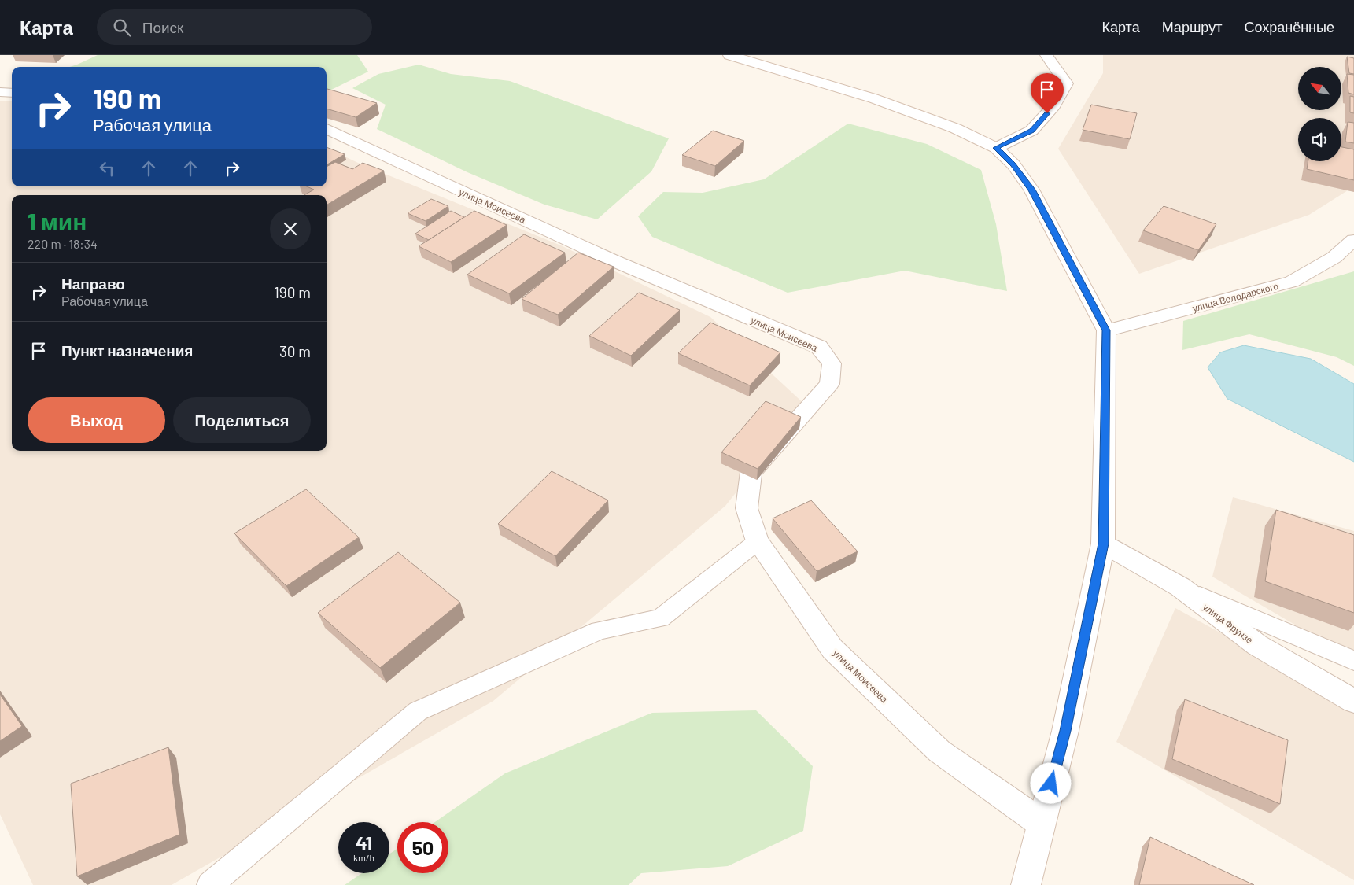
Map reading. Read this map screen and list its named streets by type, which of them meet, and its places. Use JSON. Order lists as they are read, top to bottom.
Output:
{
  "streets": {
    "street": ["улица Моисеева", "улица Володарского", "улица Фрунзе"]
  },
  "north": "top left",
  "page": {
    "header": "Карта",
    "search": "Поиск",
    "nav": ["Карта", "Маршрут", "Сохранённые"],
    "turn": ["190 m", "Рабочая улица"],
    "heading": ["1 мин", "220 m · 18:34"],
    "list": [
      {
        "name": "Направо",
        "note": "Рабочая улица",
        "value": "190 m"
      },
      {
        "name": "Пункт назначения",
        "value": "30 m"
      }
    ],
    "buttons": ["Выход", "Поделиться"],
    "speed": "41 km/h",
    "limit": "50"
  }
}
